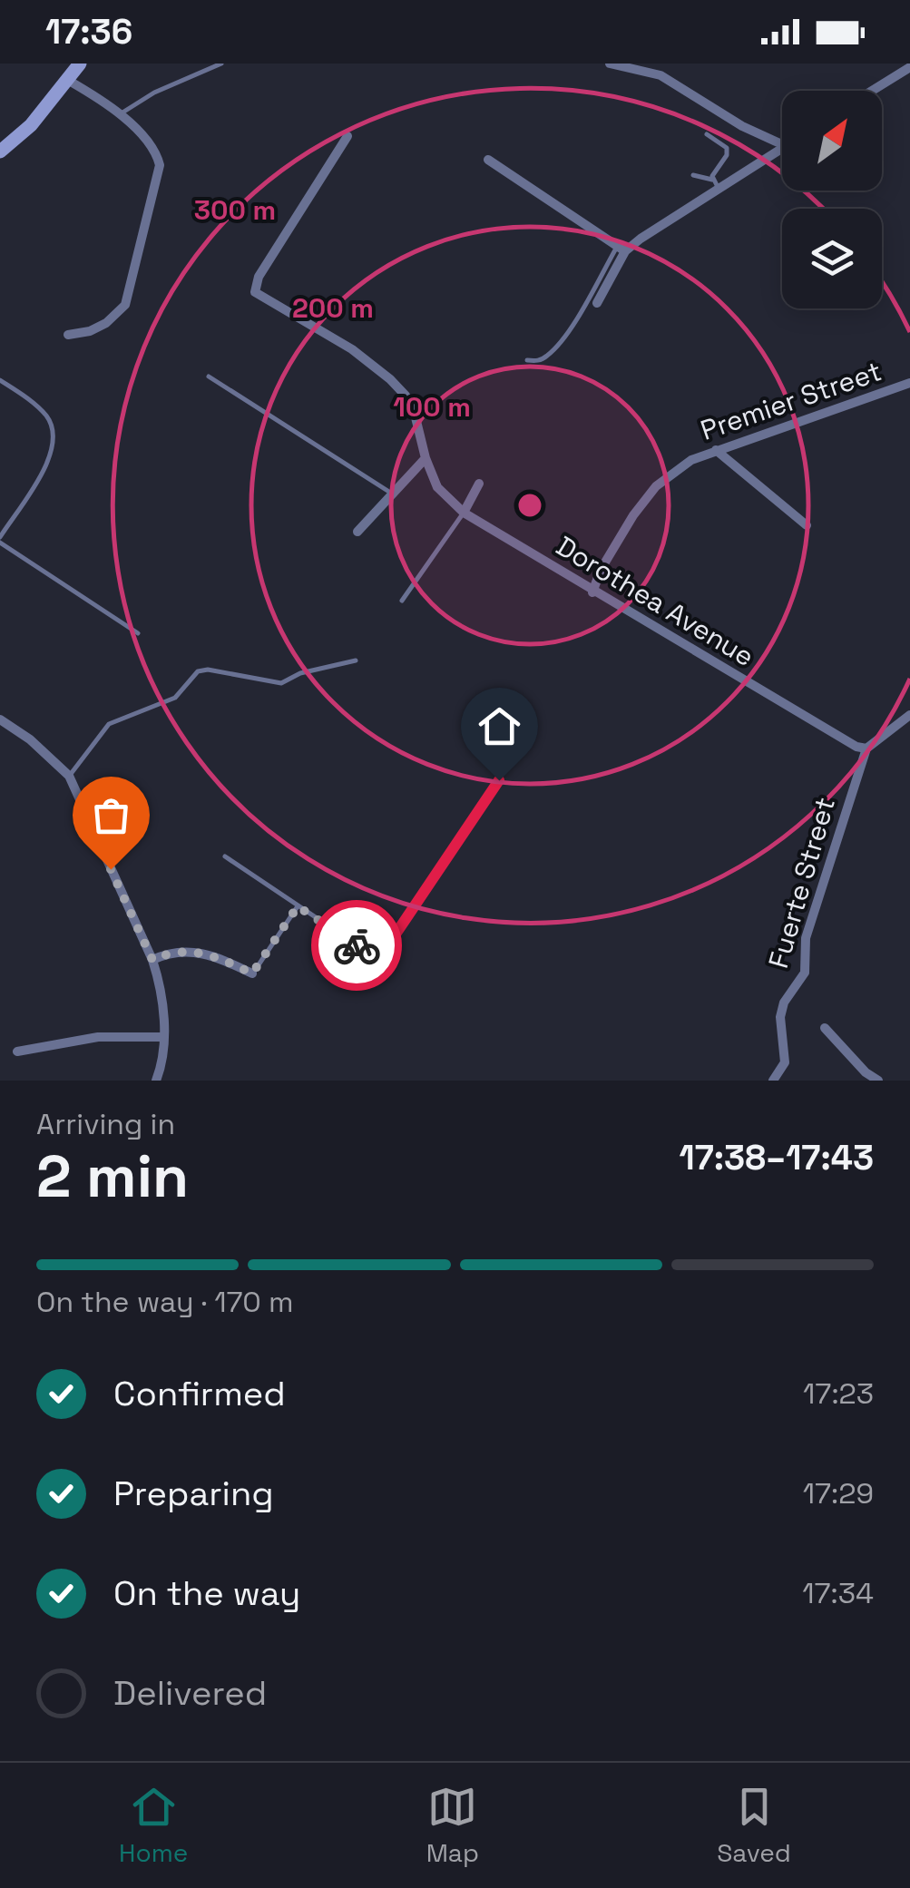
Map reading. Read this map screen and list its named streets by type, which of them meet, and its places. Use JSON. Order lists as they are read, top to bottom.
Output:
{
  "streets": {
    "street": ["Premier Street", "Dorothea Avenue", "Fuerte Street"]
  },
  "crossings": [
    ["Premier Street", "Dorothea Avenue"],
    ["Dorothea Avenue", "Fuerte Street"]
  ],
  "north": "top right",
  "page": {
    "status": "17:36",
    "heading": ["2 min", "Arriving in", "17:38–17:43"],
    "bar": "On the way · 170 m",
    "list": [
      ["Confirmed", "17:23"],
      ["Preparing", "17:29"],
      ["On the way", "17:34"],
      "Delivered"
    ],
    "tabs": ["Home", "Map", "Saved"]
  },
  "rings": ["300 m", "200 m", "100 m"]
}
